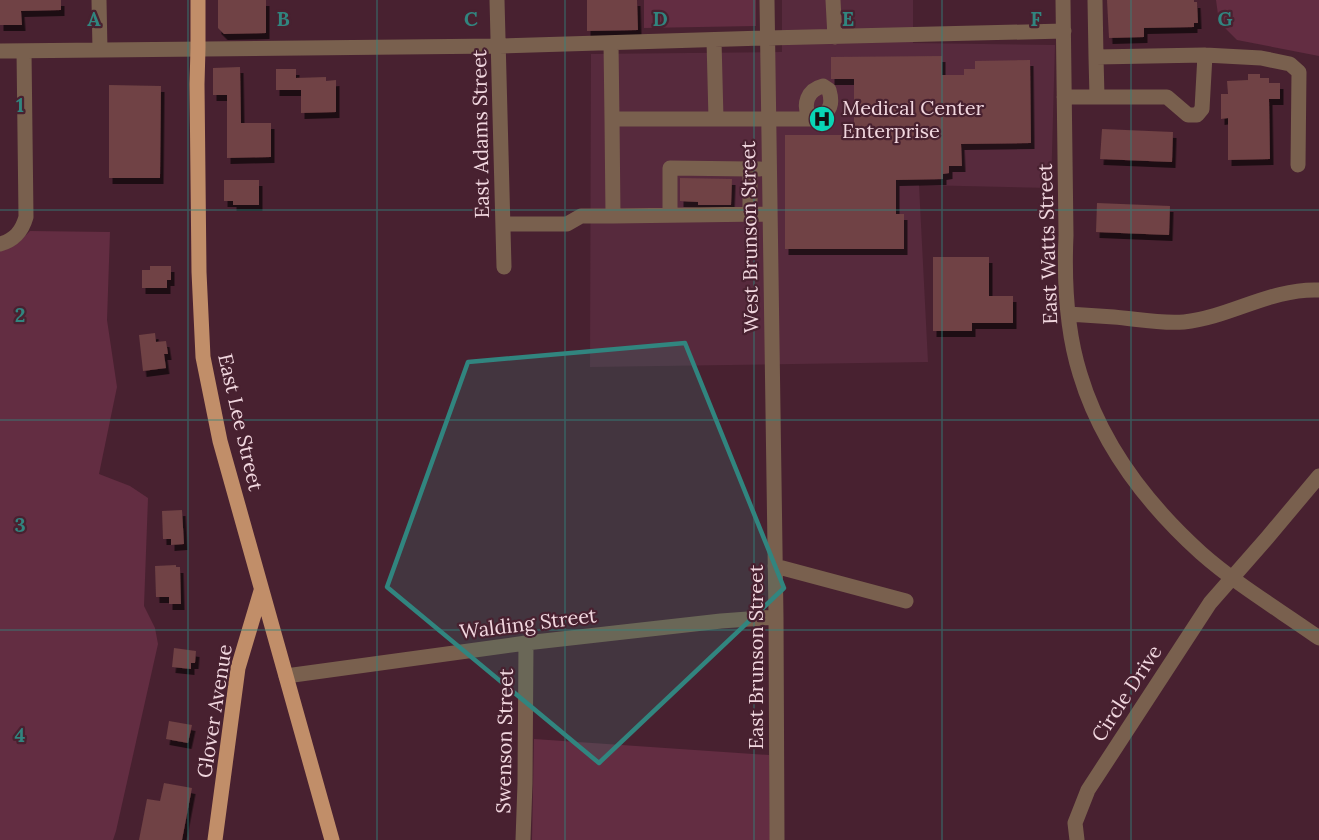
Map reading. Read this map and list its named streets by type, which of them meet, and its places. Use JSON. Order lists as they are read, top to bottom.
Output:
{
  "streets": {
    "main road": ["East Lee Street", "Glover Avenue"],
    "street": [
      "East Adams Street",
      "West Brunson Street",
      "East Watts Street",
      "Walding Street",
      "East Brunson Street",
      "Circle Drive",
      "Swenson Street"
    ]
  },
  "crossings": [
    ["West Brunson Street", "East Brunson Street"],
    ["East Watts Street", "Circle Drive"],
    ["East Lee Street", "Walding Street"],
    ["East Lee Street", "Glover Avenue"],
    ["Walding Street", "East Brunson Street"],
    ["Walding Street", "Swenson Street"]
  ],
  "places": {
    "hospital": ["Medical Center Enterprise"]
  },
  "grid": {
    "columns": [
      "A",
      "B",
      "C",
      "D",
      "E",
      "F",
      "G"
    ],
    "rows": [
      "1",
      "2",
      "3",
      "4"
    ]
  }
}
